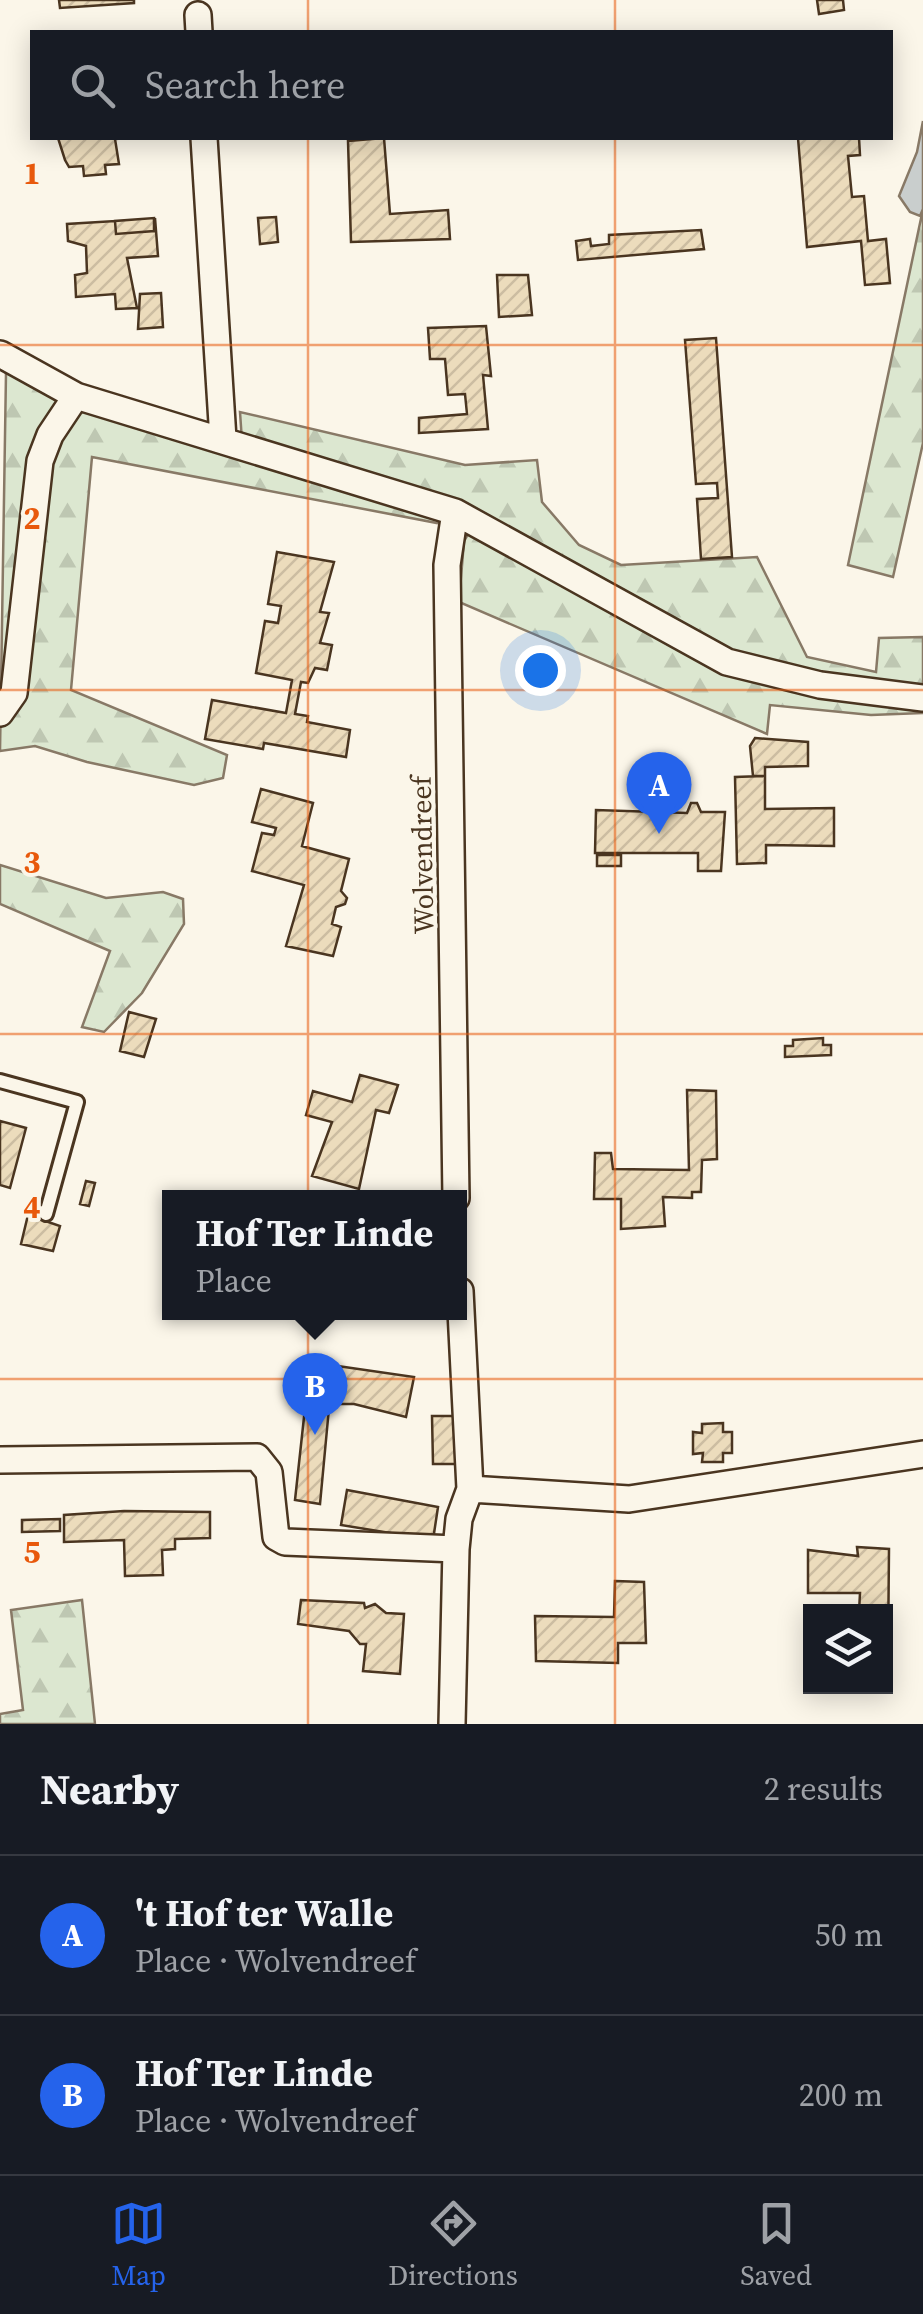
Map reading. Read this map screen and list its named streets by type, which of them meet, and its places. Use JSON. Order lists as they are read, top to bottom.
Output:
{
  "streets": {
    "street": ["Wolvendreef"]
  },
  "page": {
    "search": "Search here",
    "pins": ["A", "B"],
    "popup": ["Hof Ter Linde", "Place"],
    "heading": ["Nearby", "2 results"],
    "list": [
      {
        "mark": "A",
        "name": "'t Hof ter Walle",
        "note": "Place · Wolvendreef",
        "value": "50 m"
      },
      {
        "mark": "B",
        "name": "Hof Ter Linde",
        "note": "Place · Wolvendreef",
        "value": "200 m"
      }
    ],
    "nav": ["Map", "Directions", "Saved"]
  },
  "grid": {
    "rows": [
      "1",
      "2",
      "3",
      "4",
      "5"
    ]
  }
}
